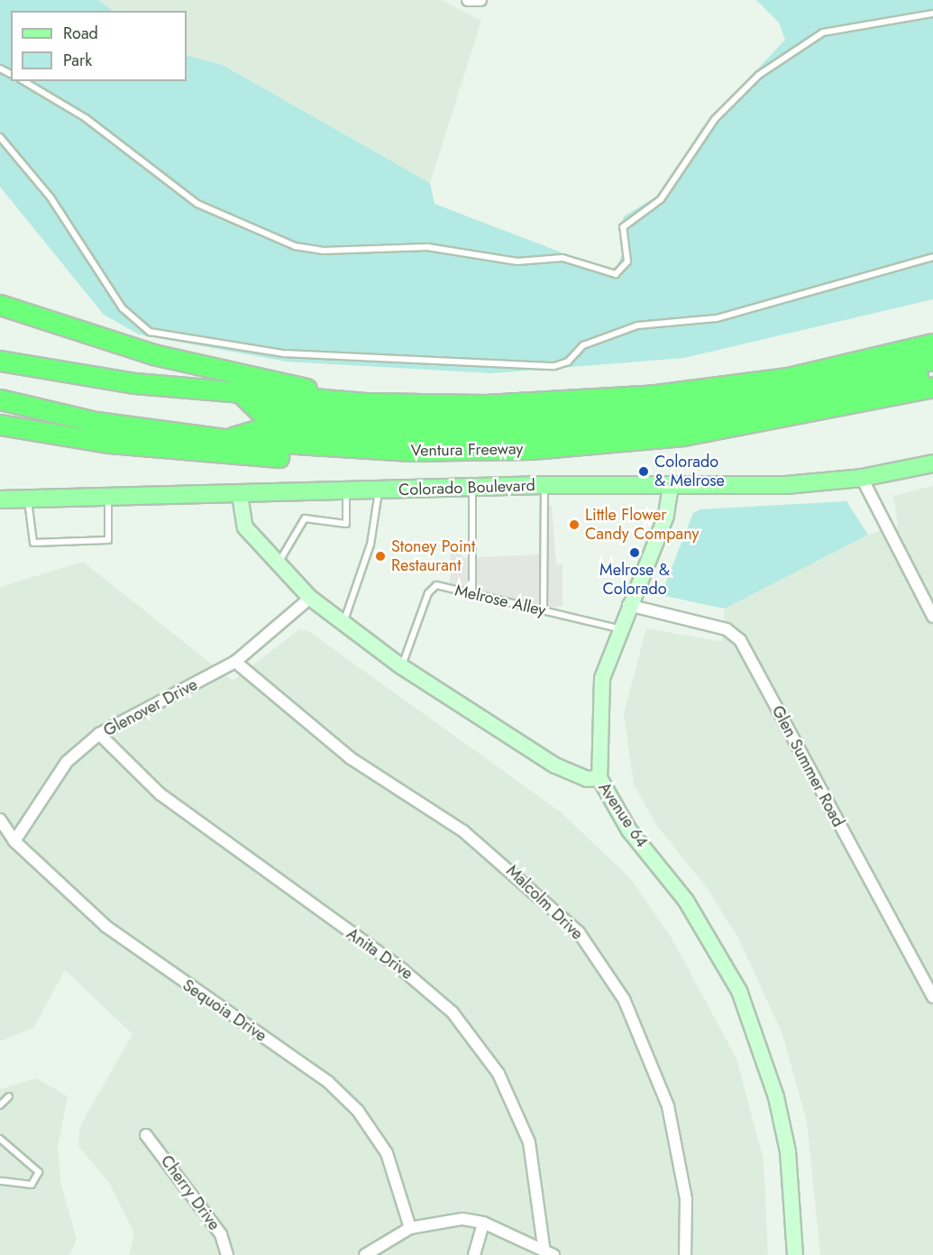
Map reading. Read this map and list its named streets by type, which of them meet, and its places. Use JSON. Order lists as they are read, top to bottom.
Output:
{
  "streets": {
    "highway": ["Ventura Freeway"],
    "main road": ["Colorado Boulevard"],
    "street": [
      "Glenover Drive",
      "Glen Summer Road",
      "Avenue 64",
      "Malcolm Drive",
      "Anita Drive",
      "Sequoia Drive",
      "Cherry Drive"
    ],
    "lane": ["Melrose Alley"]
  },
  "crossings": [
    ["Colorado Boulevard", "Avenue 64"],
    ["Melrose Alley", "Avenue 64"],
    ["Glenover Drive", "Avenue 64"],
    ["Glenover Drive", "Malcolm Drive"],
    ["Glenover Drive", "Anita Drive"],
    ["Glenover Drive", "Sequoia Drive"]
  ],
  "places": [
    "Colorado & Melrose",
    "Little Flower Candy Company",
    "Melrose & Colorado",
    "Stoney Point Restaurant"
  ],
  "legend": ["Road", "Park"]
}
